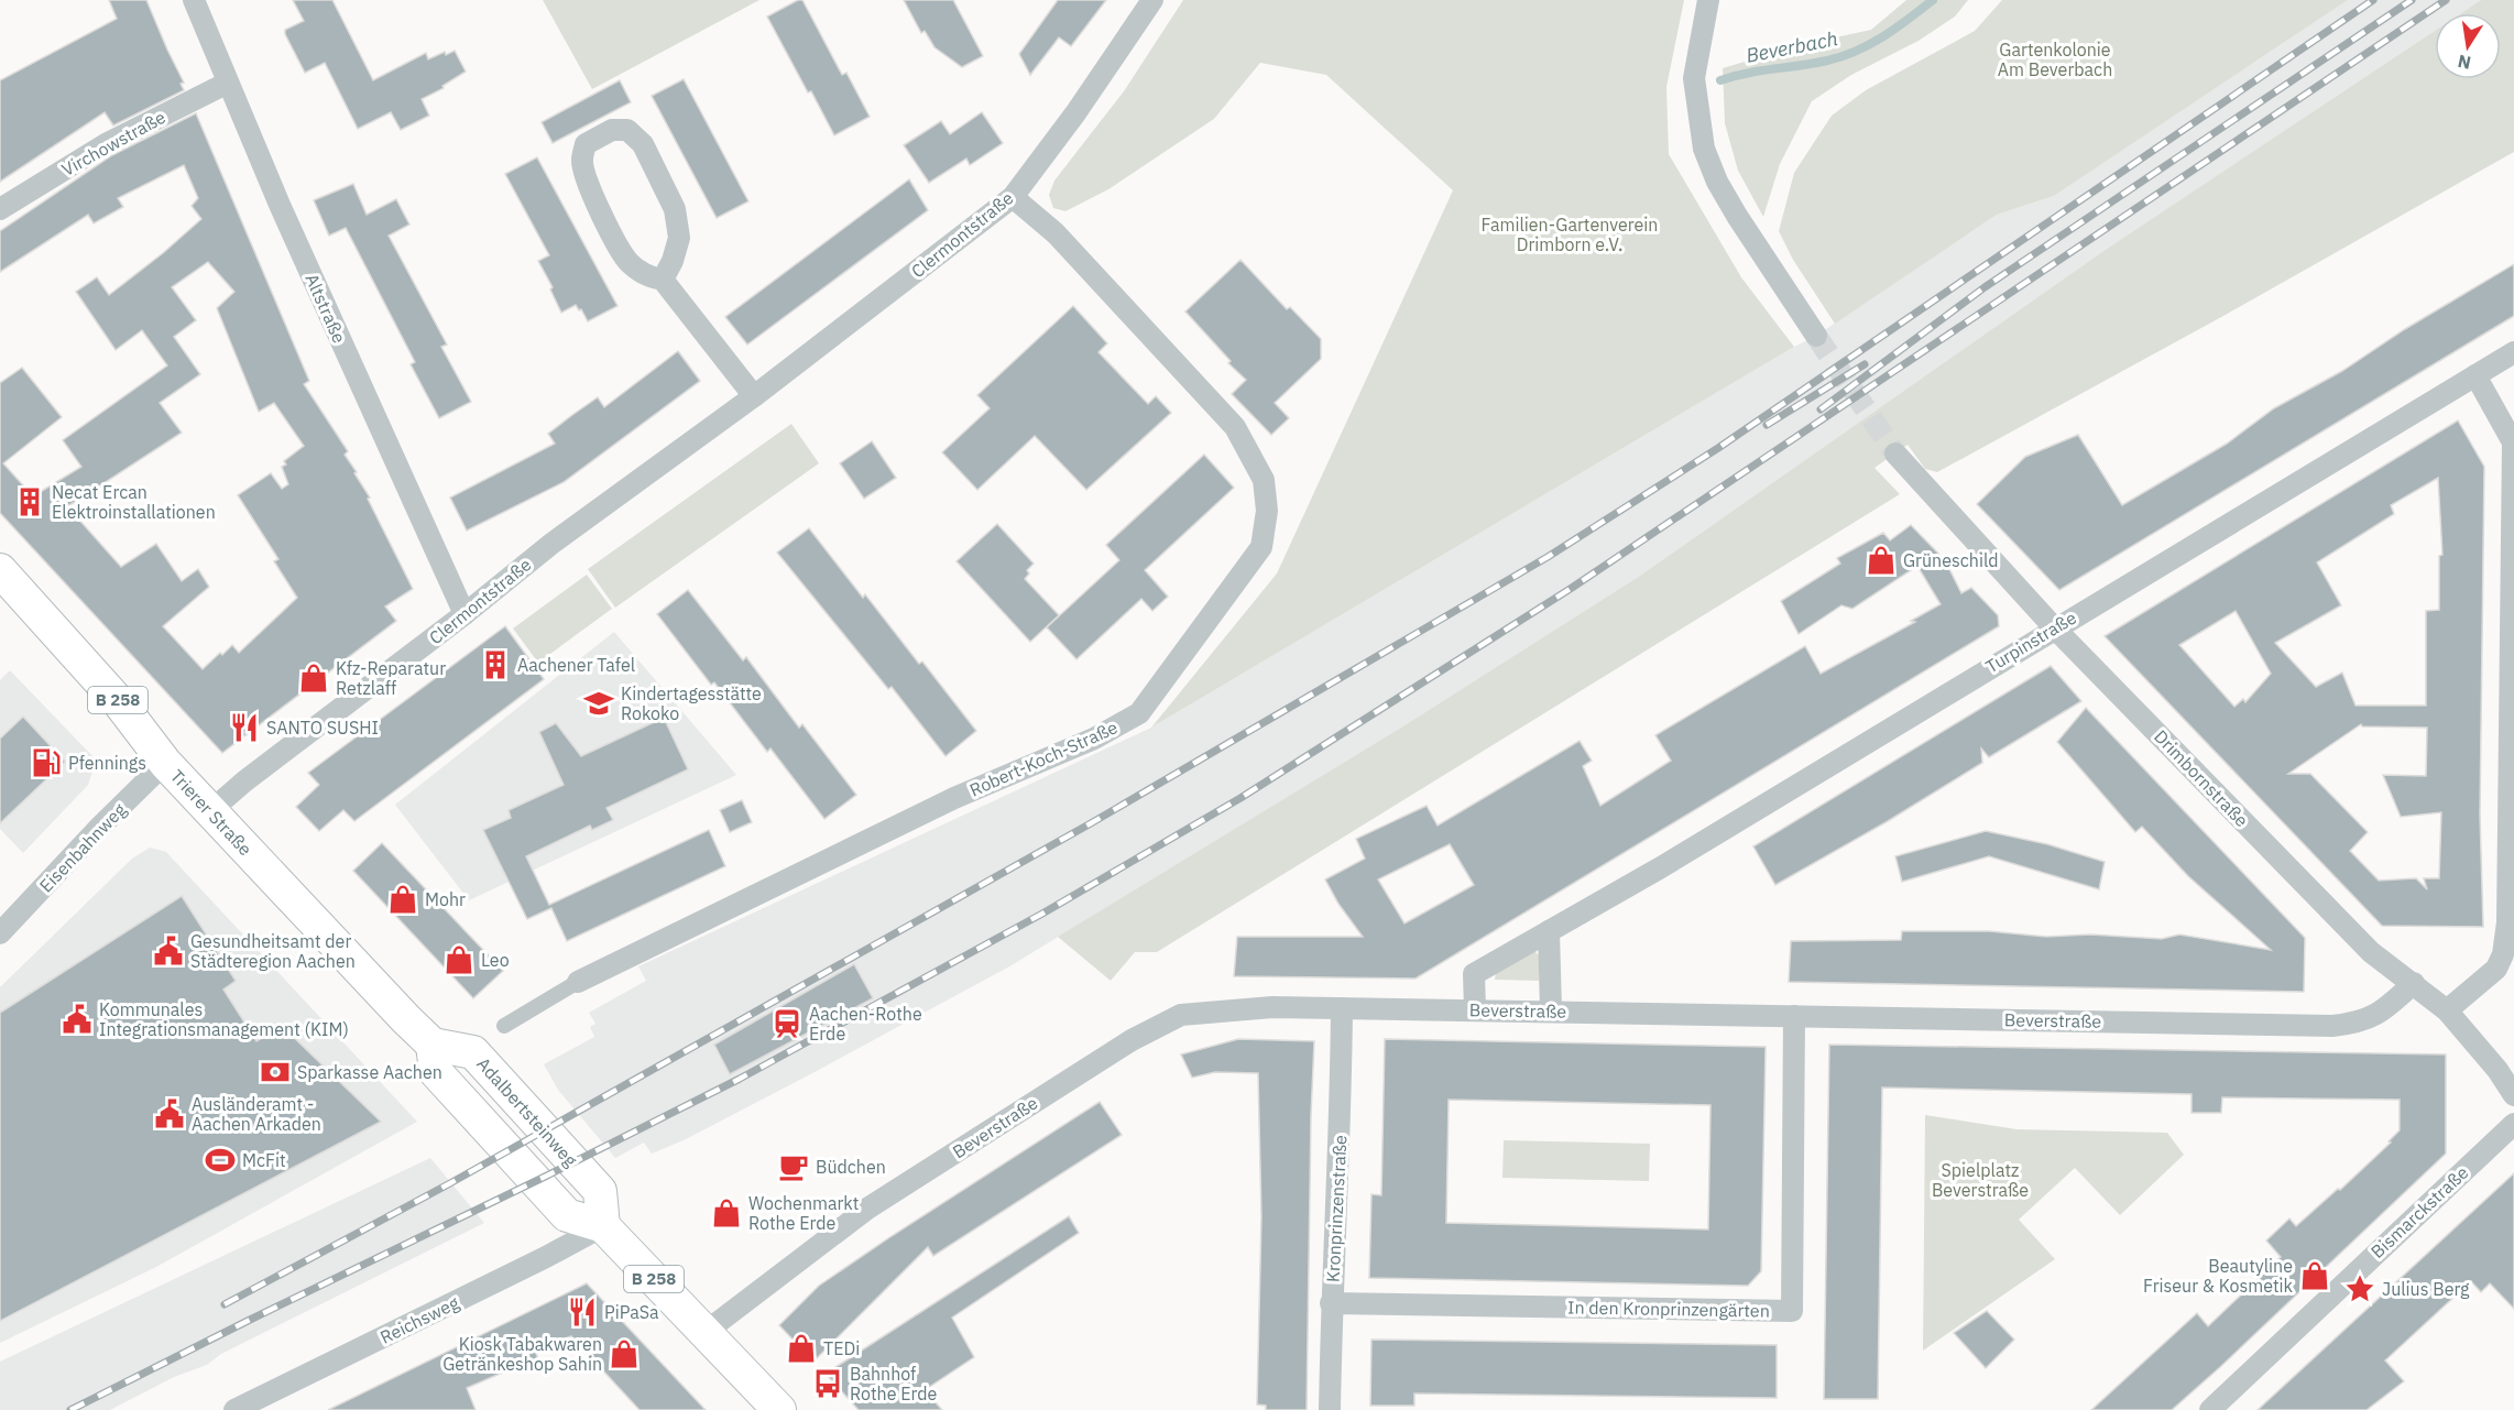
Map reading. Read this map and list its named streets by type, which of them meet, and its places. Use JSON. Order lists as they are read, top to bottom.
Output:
{
  "streets": {
    "main road": ["B 258", "Trierer Straße"],
    "street": [
      "Virchowstraße",
      "Clermontstraße",
      "Altstraße",
      "Turpinstraße",
      "Robert-Koch-Straße",
      "Drimbornstraße",
      "Eisenbahnweg",
      "Beverstraße",
      "Kronprinzenstraße",
      "Bismarckstraße",
      "In den Kronprinzengärten",
      "Reichsweg"
    ]
  },
  "crossings": [
    ["Virchowstraße", "Altstraße"],
    ["Clermontstraße", "Altstraße"],
    ["Clermontstraße", "Robert-Koch-Straße"],
    ["Clermontstraße", "Trierer Straße"],
    ["Turpinstraße", "Drimbornstraße"],
    ["Turpinstraße", "Beverstraße"],
    ["B 258", "Trierer Straße"],
    ["B 258", "Beverstraße"],
    ["B 258", "Reichsweg"],
    ["Drimbornstraße", "Beverstraße"],
    ["Trierer Straße", "Eisenbahnweg"],
    ["Trierer Straße", "Reichsweg"],
    ["Beverstraße", "Kronprinzenstraße"],
    ["Beverstraße", "In den Kronprinzengärten"],
    ["Kronprinzenstraße", "In den Kronprinzengärten"]
  ],
  "water": ["Beverbach"],
  "parks": ["Gartenkolonie Am Beverbach", "Familien-Gartenverein Drimborn e.V.", "Spielplatz Beverstraße"],
  "places": {
    "building": ["Necat Ercan Elektroinstallationen", "Aachener Tafel"],
    "shop": [
      "Grüneschild",
      "Kfz-Reparatur Retzlaff",
      "Mohr",
      "Leo",
      "Wochenmarkt Rothe Erde",
      "Beautyline Friseur & Kosmetik",
      "TEDi",
      "Kiosk Tabakwaren Getränkeshop Sahin"
    ],
    "school or university": ["Kindertagesstätte Rokoko"],
    "restaurant": ["SANTO SUSHI", "PiPaSa"],
    "fuel station": ["Pfennings"],
    "public building": ["Gesundheitsamt der Städteregion Aachen", "Kommunales Integrationsmanagement (KIM)", "Ausländeramt - Aachen Arkaden"],
    "station": ["Aachen-Rothe Erde"],
    "bank": ["Sparkasse Aachen"],
    "sports": ["McFit"],
    "cafe": ["Büdchen"],
    "place": ["Julius Berg"],
    "bus stop": ["Bahnhof Rothe Erde"]
  },
  "north": "bottom"
}
